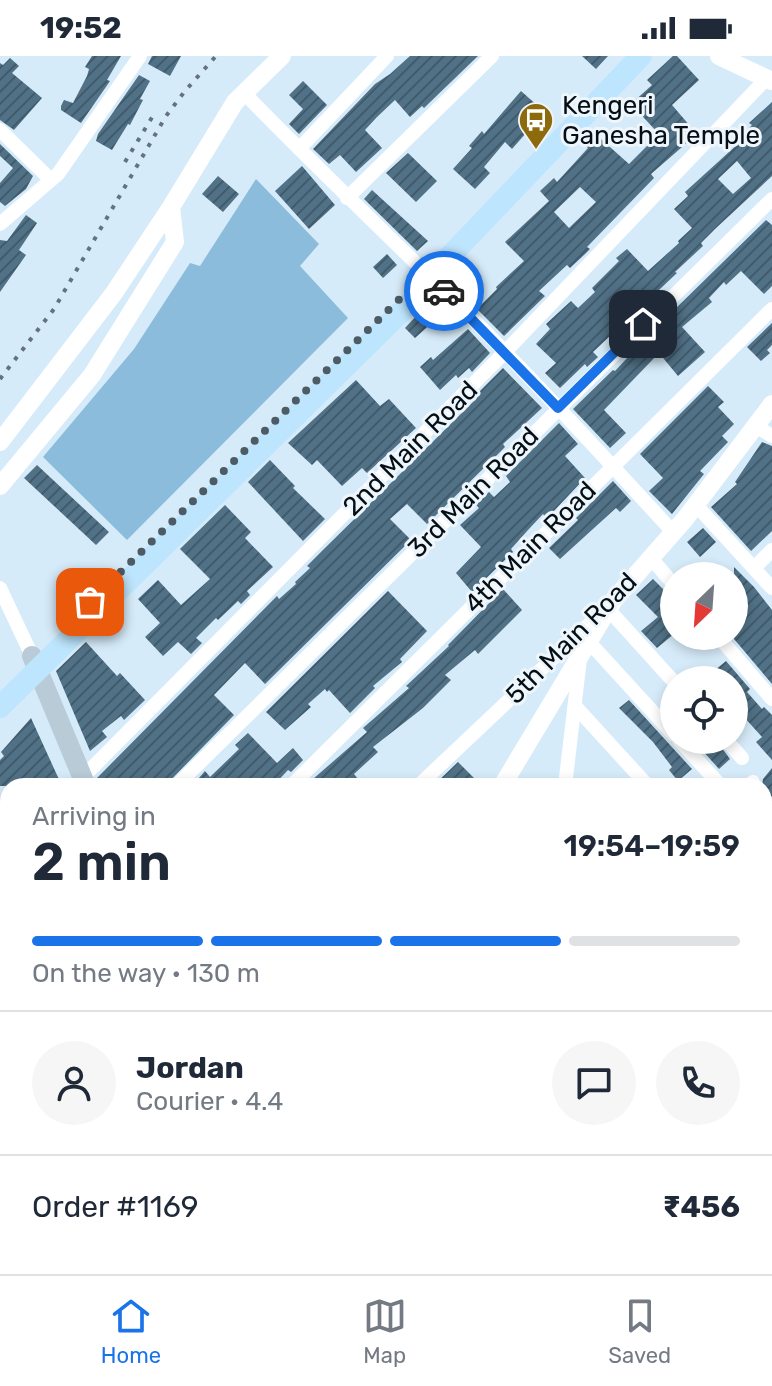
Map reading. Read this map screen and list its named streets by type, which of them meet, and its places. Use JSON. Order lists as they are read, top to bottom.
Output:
{
  "streets": {
    "street": [
      "2nd Main Road",
      "3rd Main Road",
      "4th Main Road",
      "5th Main Road"
    ]
  },
  "places": {
    "bus stop": ["Kengeri Ganesha Temple"]
  },
  "north": "bottom left",
  "page": {
    "status": "19:52",
    "heading": ["2 min", "Arriving in", "19:54–19:59"],
    "panel": [
      "Jordan",
      "Courier · 4.4",
      "Order #1169",
      "₹456"
    ],
    "bar": "On the way · 130 m",
    "tabs": ["Home", "Map", "Saved"]
  }
}
